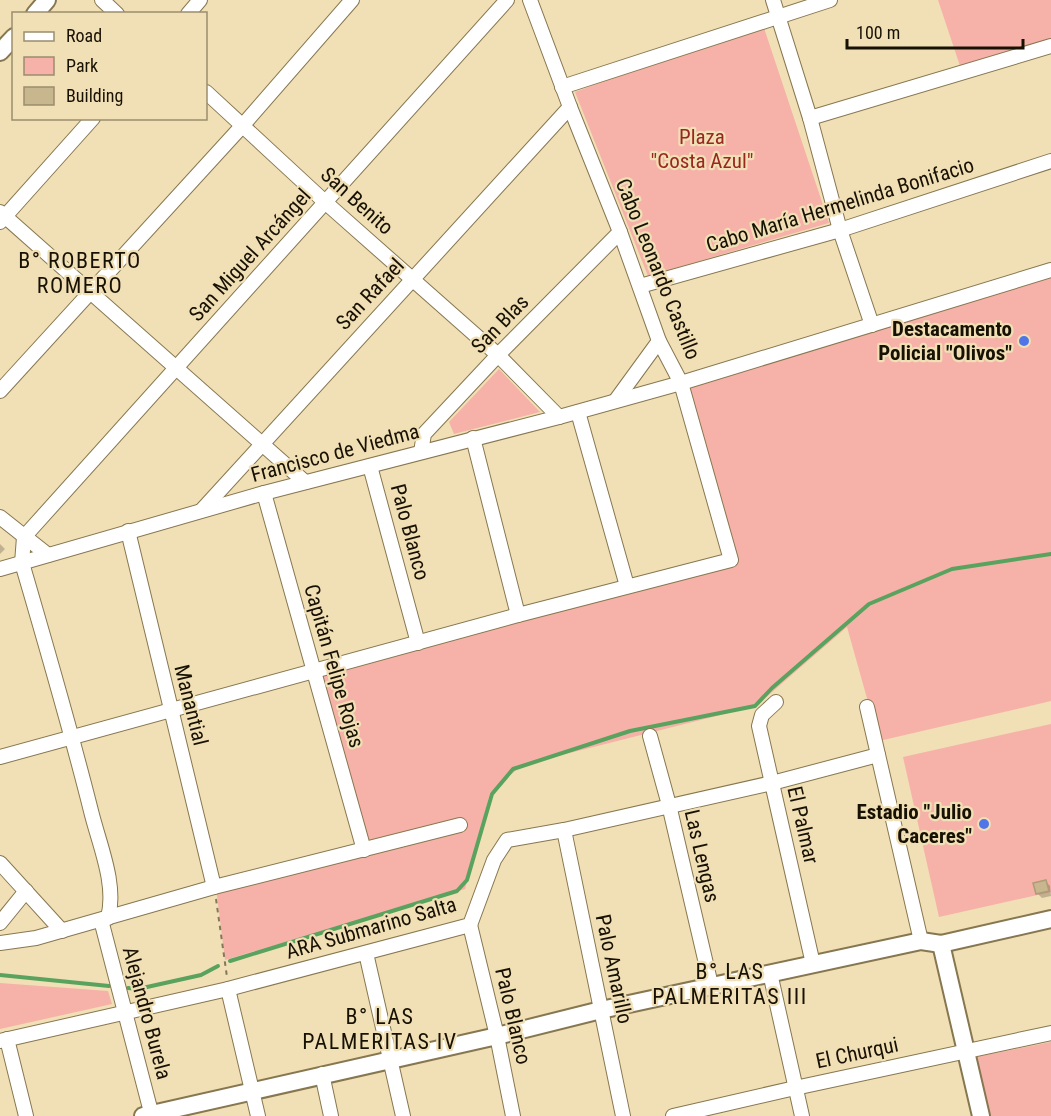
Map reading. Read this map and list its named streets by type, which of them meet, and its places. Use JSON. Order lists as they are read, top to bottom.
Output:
{
  "streets": {
    "street": [
      "San Benito",
      "Cabo María Hermelinda Bonifacio",
      "San Miguel Arcángel",
      "Cabo Leonardo Castillo",
      "San Rafael",
      "San Blas",
      "Francisco de Viedma",
      "Palo Blanco",
      "Capitán Felipe Rojas",
      "Manantial",
      "El Palmar",
      "Las Lengas",
      "ARA Submarino Salta",
      "Palo Amarillo",
      "Alejandro Burela",
      "El Churqui"
    ]
  },
  "crossings": [
    ["San Benito", "San Miguel Arcángel"],
    ["San Benito", "San Rafael"],
    ["San Benito", "San Blas"],
    ["San Benito", "Francisco de Viedma"],
    ["Cabo María Hermelinda Bonifacio", "Cabo Leonardo Castillo"],
    ["Cabo Leonardo Castillo", "San Rafael"],
    ["Cabo Leonardo Castillo", "San Blas"],
    ["Cabo Leonardo Castillo", "Francisco de Viedma"],
    ["San Rafael", "Francisco de Viedma"],
    ["San Blas", "Francisco de Viedma"],
    ["Francisco de Viedma", "Palo Blanco"],
    ["Francisco de Viedma", "Capitán Felipe Rojas"],
    ["Francisco de Viedma", "Manantial"],
    ["Francisco de Viedma", "Alejandro Burela"],
    ["Palo Blanco", "ARA Submarino Salta"],
    ["El Palmar", "ARA Submarino Salta"],
    ["Las Lengas", "ARA Submarino Salta"],
    ["ARA Submarino Salta", "Palo Amarillo"],
    ["ARA Submarino Salta", "Alejandro Burela"]
  ],
  "districts": ["B° ROBERTO ROMERO", "B° LAS PALMERITAS III", "B° LAS PALMERITAS IV"],
  "parks": ["Plaza \"Costa Azul\""],
  "places": ["Destacamento Policial \"Olivos\"", "Estadio \"Julio Caceres\""],
  "legend": ["Road", "Park", "Building"],
  "scale_bar": "100 m"
}
